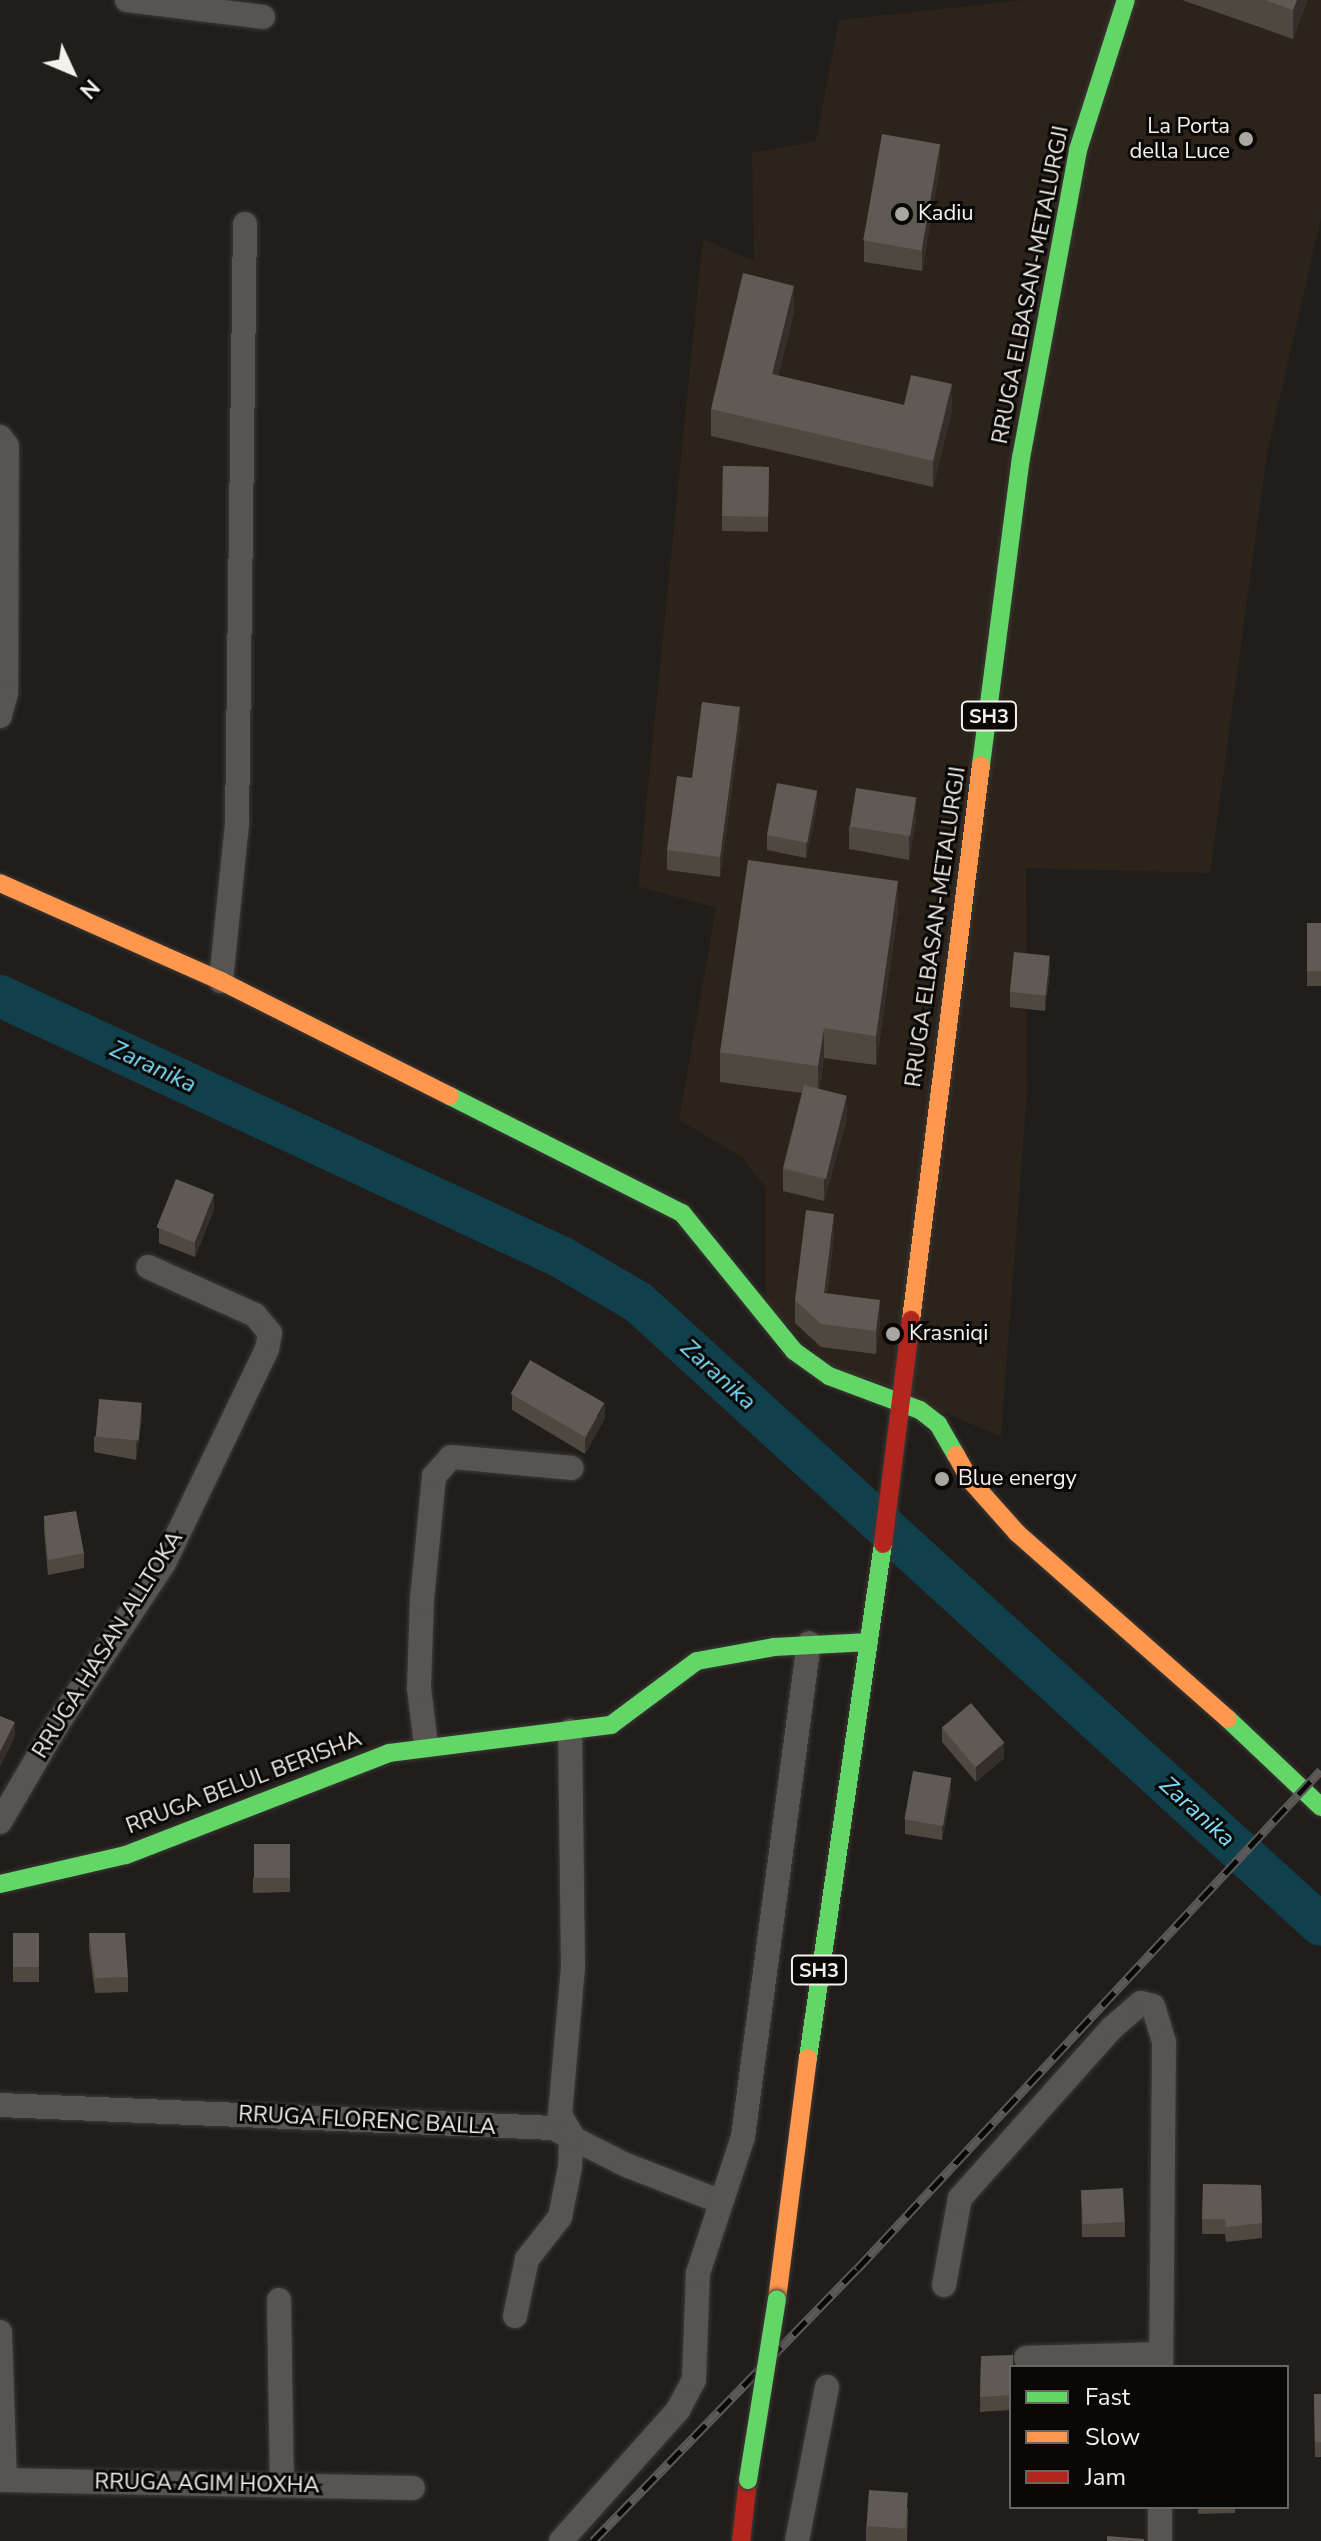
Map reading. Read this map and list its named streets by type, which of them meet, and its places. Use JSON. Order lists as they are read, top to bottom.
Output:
{
  "streets": {
    "main road": ["RRUGA ELBASAN-METALURGJI", "SH3", "RRUGA BELUL BERISHA"],
    "street": ["RRUGA HASAN ALLTOKA", "RRUGA FLORENC BALLA", "RRUGA AGIM HOXHA"]
  },
  "crossings": [
    ["RRUGA ELBASAN-METALURGJI", "SH3"],
    ["RRUGA ELBASAN-METALURGJI", "RRUGA BELUL BERISHA"],
    ["SH3", "RRUGA BELUL BERISHA"]
  ],
  "water": ["Zaranika"],
  "places": [
    "La Porta della Luce",
    "Kadiu",
    "Krasniqi",
    "Blue energy"
  ],
  "legend": ["Fast", "Slow", "Jam"],
  "north": "bottom right"
}
